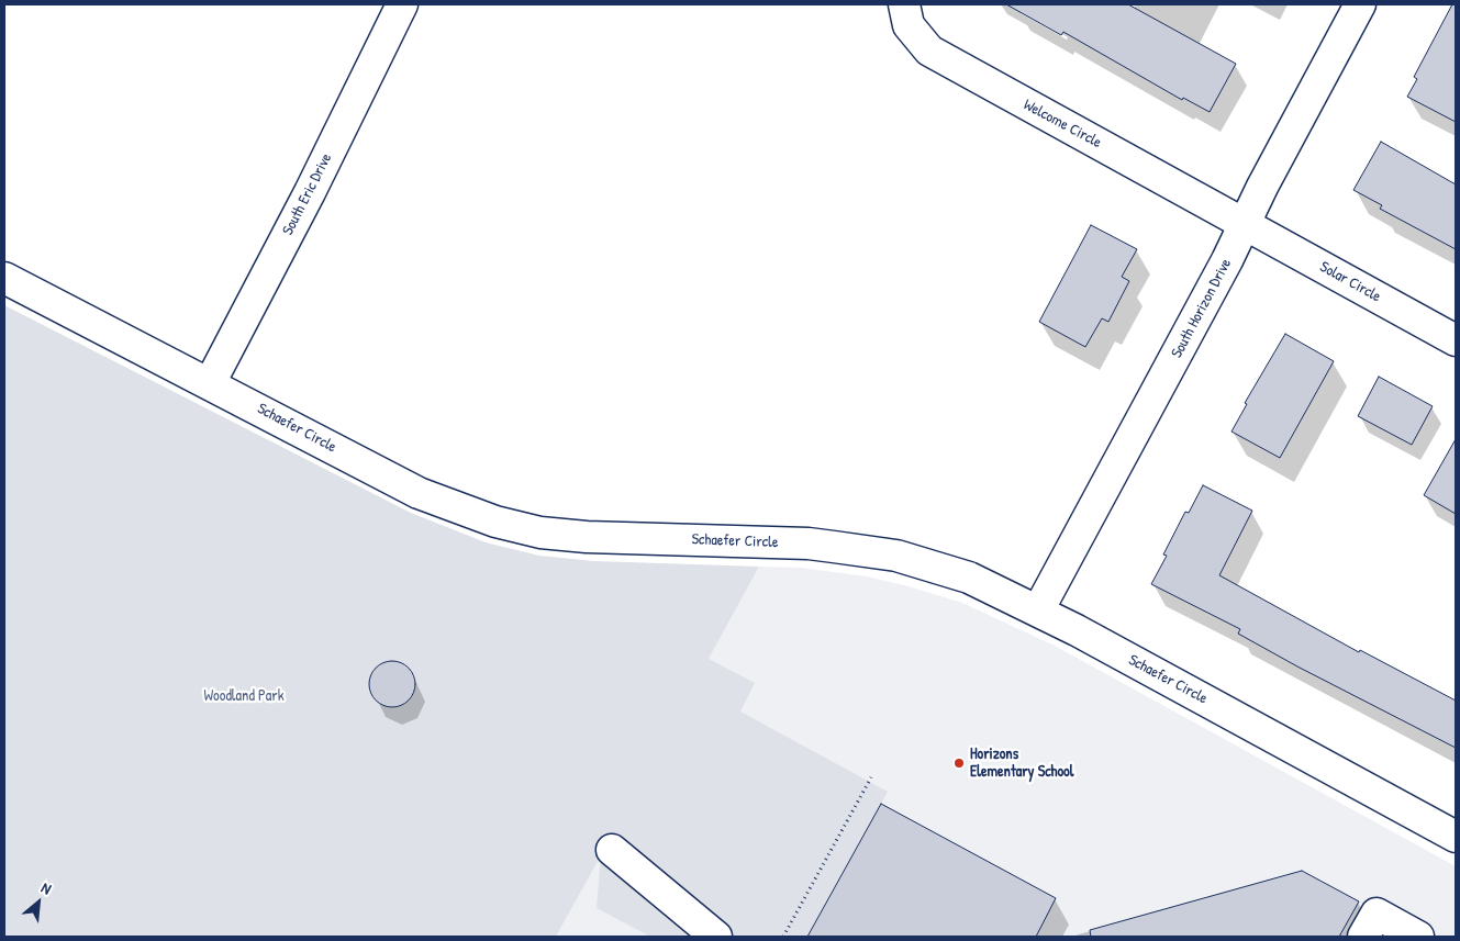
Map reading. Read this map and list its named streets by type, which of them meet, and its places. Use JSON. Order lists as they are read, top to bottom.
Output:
{
  "streets": {
    "street": [
      "Welcome Circle",
      "South Eric Drive",
      "Solar Circle",
      "South Horizon Drive",
      "Schaefer Circle"
    ]
  },
  "crossings": [
    ["Welcome Circle", "Solar Circle"],
    ["Welcome Circle", "South Horizon Drive"],
    ["South Eric Drive", "Schaefer Circle"],
    ["Solar Circle", "South Horizon Drive"],
    ["South Horizon Drive", "Schaefer Circle"]
  ],
  "parks": ["Woodland Park"],
  "places": ["Horizons Elementary School"],
  "north": "top right"
}
